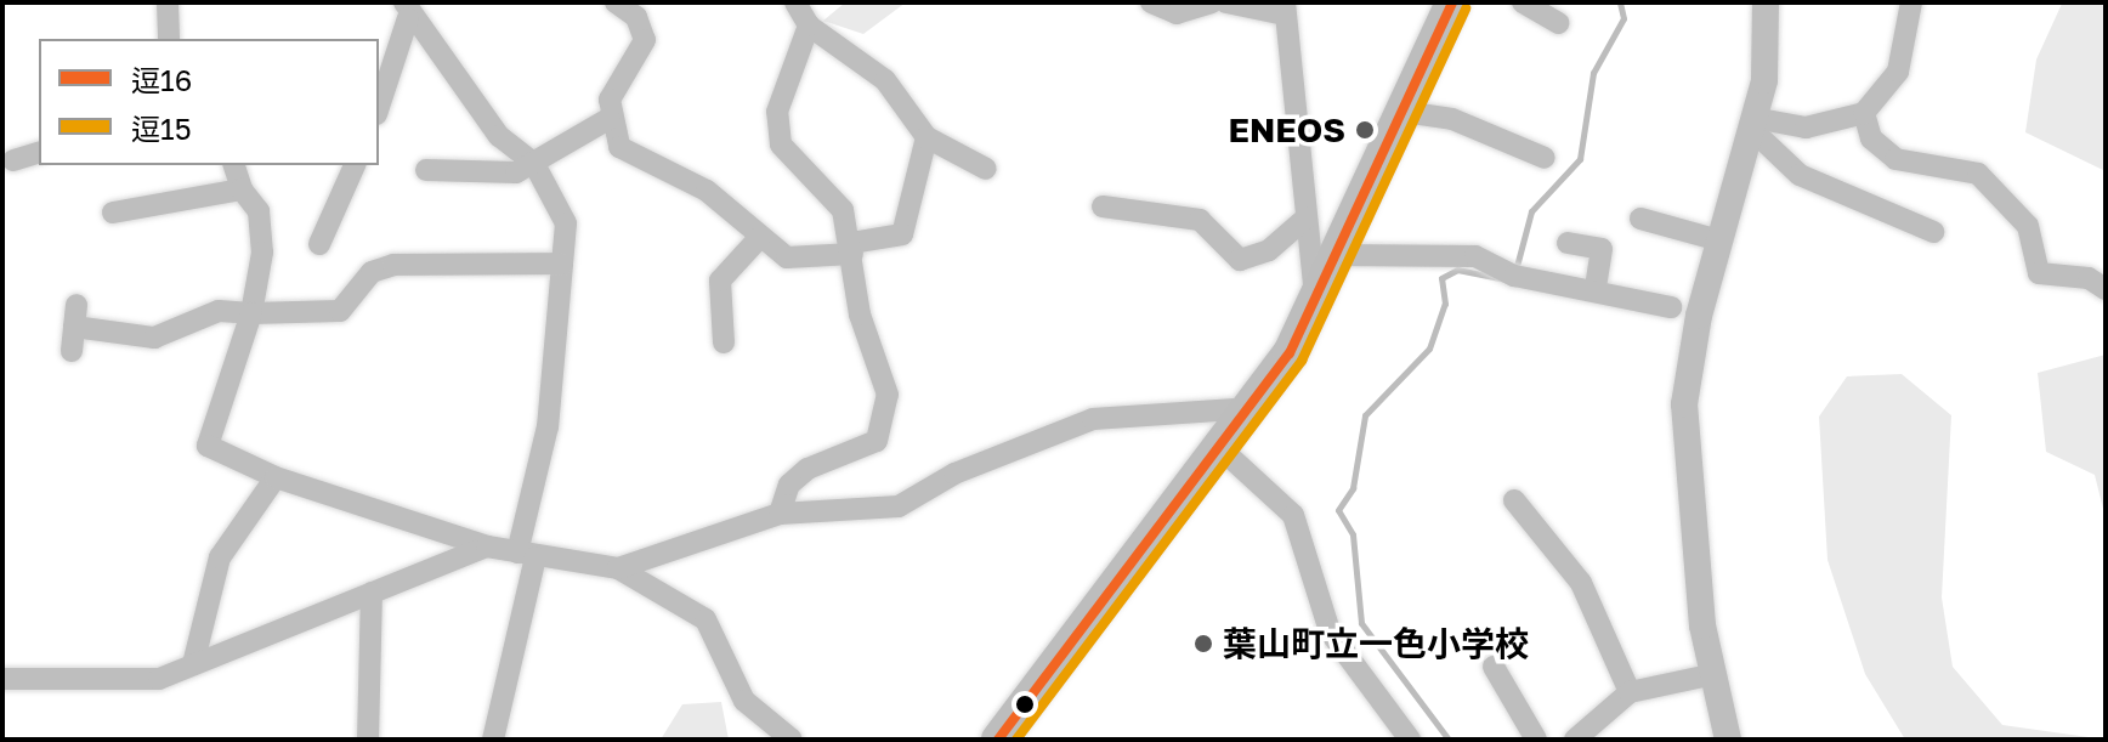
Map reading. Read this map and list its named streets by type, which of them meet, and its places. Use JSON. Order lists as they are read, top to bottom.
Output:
{
  "places": ["ENEOS", "葉山町立一色小学校"],
  "lines": ["transit line 逗16", "transit line 逗15"],
  "legend": ["逗16", "逗15"]
}
